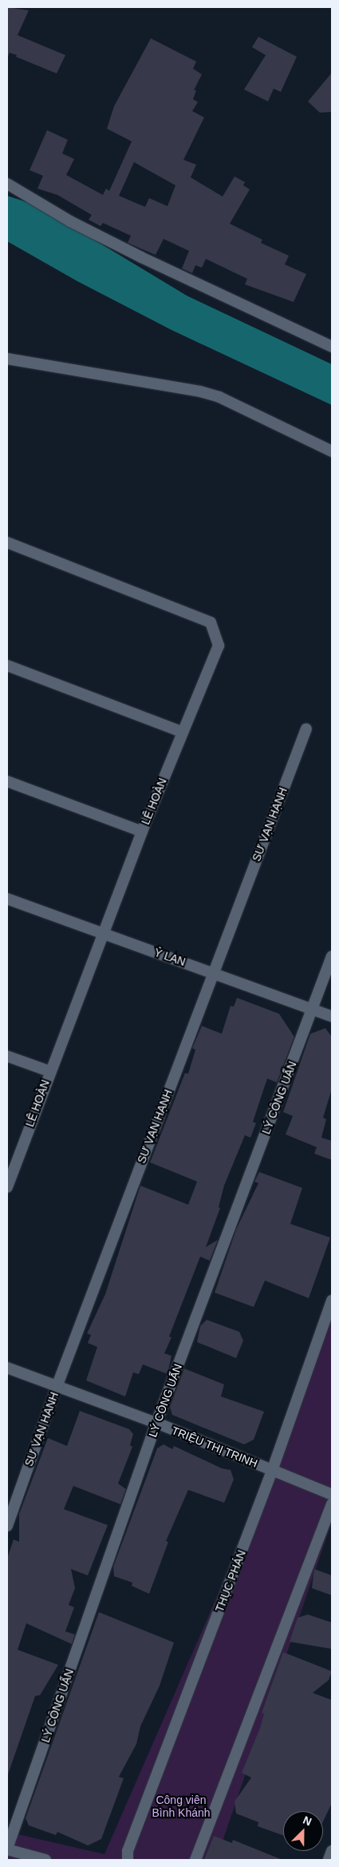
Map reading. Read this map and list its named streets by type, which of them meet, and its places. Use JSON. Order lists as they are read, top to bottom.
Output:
{
  "streets": {
    "street": [
      "LÊ HOÀN",
      "SƯ VẠN HẠNH",
      "Ỷ LAN",
      "LÝ CÔNG UẨN",
      "TRIỆU THỊ TRINH",
      "THỤC PHÁN"
    ]
  },
  "crossings": [
    ["LÊ HOÀN", "Ỷ LAN"],
    ["SƯ VẠN HẠNH", "Ỷ LAN"],
    ["SƯ VẠN HẠNH", "TRIỆU THỊ TRINH"],
    ["Ỷ LAN", "LÝ CÔNG UẨN"],
    ["LÝ CÔNG UẨN", "TRIỆU THỊ TRINH"],
    ["TRIỆU THỊ TRINH", "THỤC PHÁN"]
  ],
  "parks": ["Công viên Bình Khánh"],
  "north": "top right"
}
